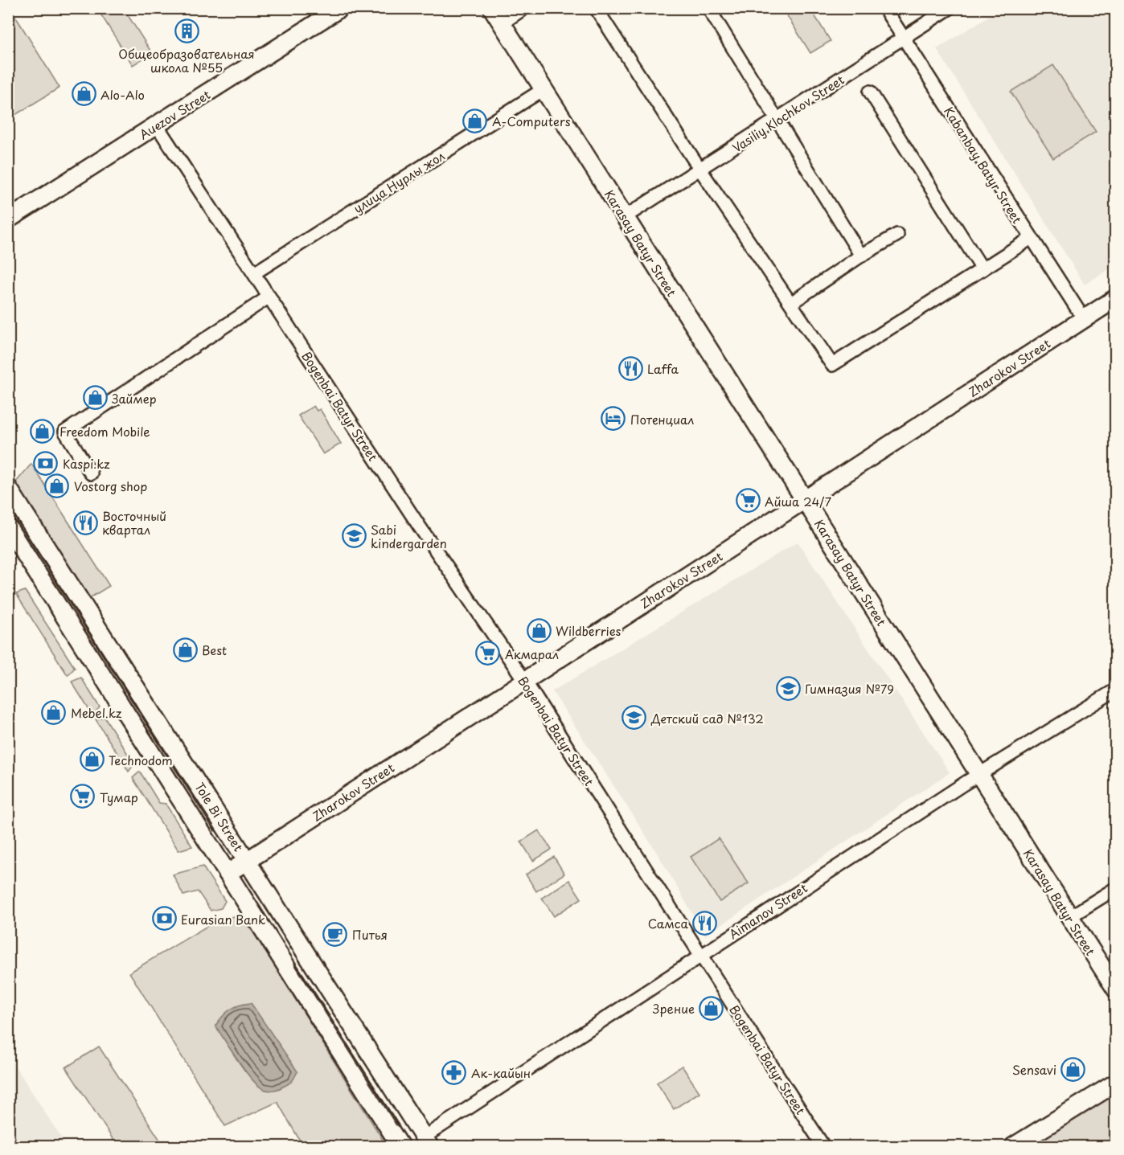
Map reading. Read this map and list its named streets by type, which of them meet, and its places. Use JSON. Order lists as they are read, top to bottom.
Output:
{
  "streets": {
    "street": [
      "Vasiliy Klochkov Street",
      "Auezov Street",
      "Kabanbay Batyr Street",
      "улица Нурлы жол",
      "Karasay Batyr Street",
      "Zharokov Street",
      "Bogenbai Batyr Street",
      "Tole Bi Street",
      "Aimanov Street"
    ]
  },
  "crossings": [
    ["Vasiliy Klochkov Street", "Kabanbay Batyr Street"],
    ["Vasiliy Klochkov Street", "Karasay Batyr Street"],
    ["Auezov Street", "Bogenbai Batyr Street"],
    ["Kabanbay Batyr Street", "Zharokov Street"],
    ["улица Нурлы жол", "Karasay Batyr Street"],
    ["улица Нурлы жол", "Bogenbai Batyr Street"],
    ["Karasay Batyr Street", "Zharokov Street"],
    ["Karasay Batyr Street", "Aimanov Street"],
    ["Zharokov Street", "Bogenbai Batyr Street"],
    ["Zharokov Street", "Tole Bi Street"],
    ["Bogenbai Batyr Street", "Aimanov Street"],
    ["Tole Bi Street", "Aimanov Street"]
  ],
  "places": {
    "building": ["Общеобразовательная школа №55"],
    "shop": [
      "Alo-Alo",
      "A-Computers",
      "Займер",
      "Freedom Mobile",
      "Vostorg shop",
      "Wildberries",
      "Best",
      "Mebel.kz",
      "Technodom",
      "Зрение",
      "Sensavi"
    ],
    "restaurant": ["Laffa", "Восточный квартал", "Самса"],
    "hotel": ["Потенциал"],
    "bank": ["Kaspi.kz", "Eurasian Bank"],
    "supermarket": ["Айша 24/7", "Акмарал", "Тумар"],
    "school or university": ["Sabi kindergarden", "Гимназия №79", "Детский сад №132"],
    "cafe": ["Питья"],
    "pharmacy": ["Ак-кайын"]
  }
}
